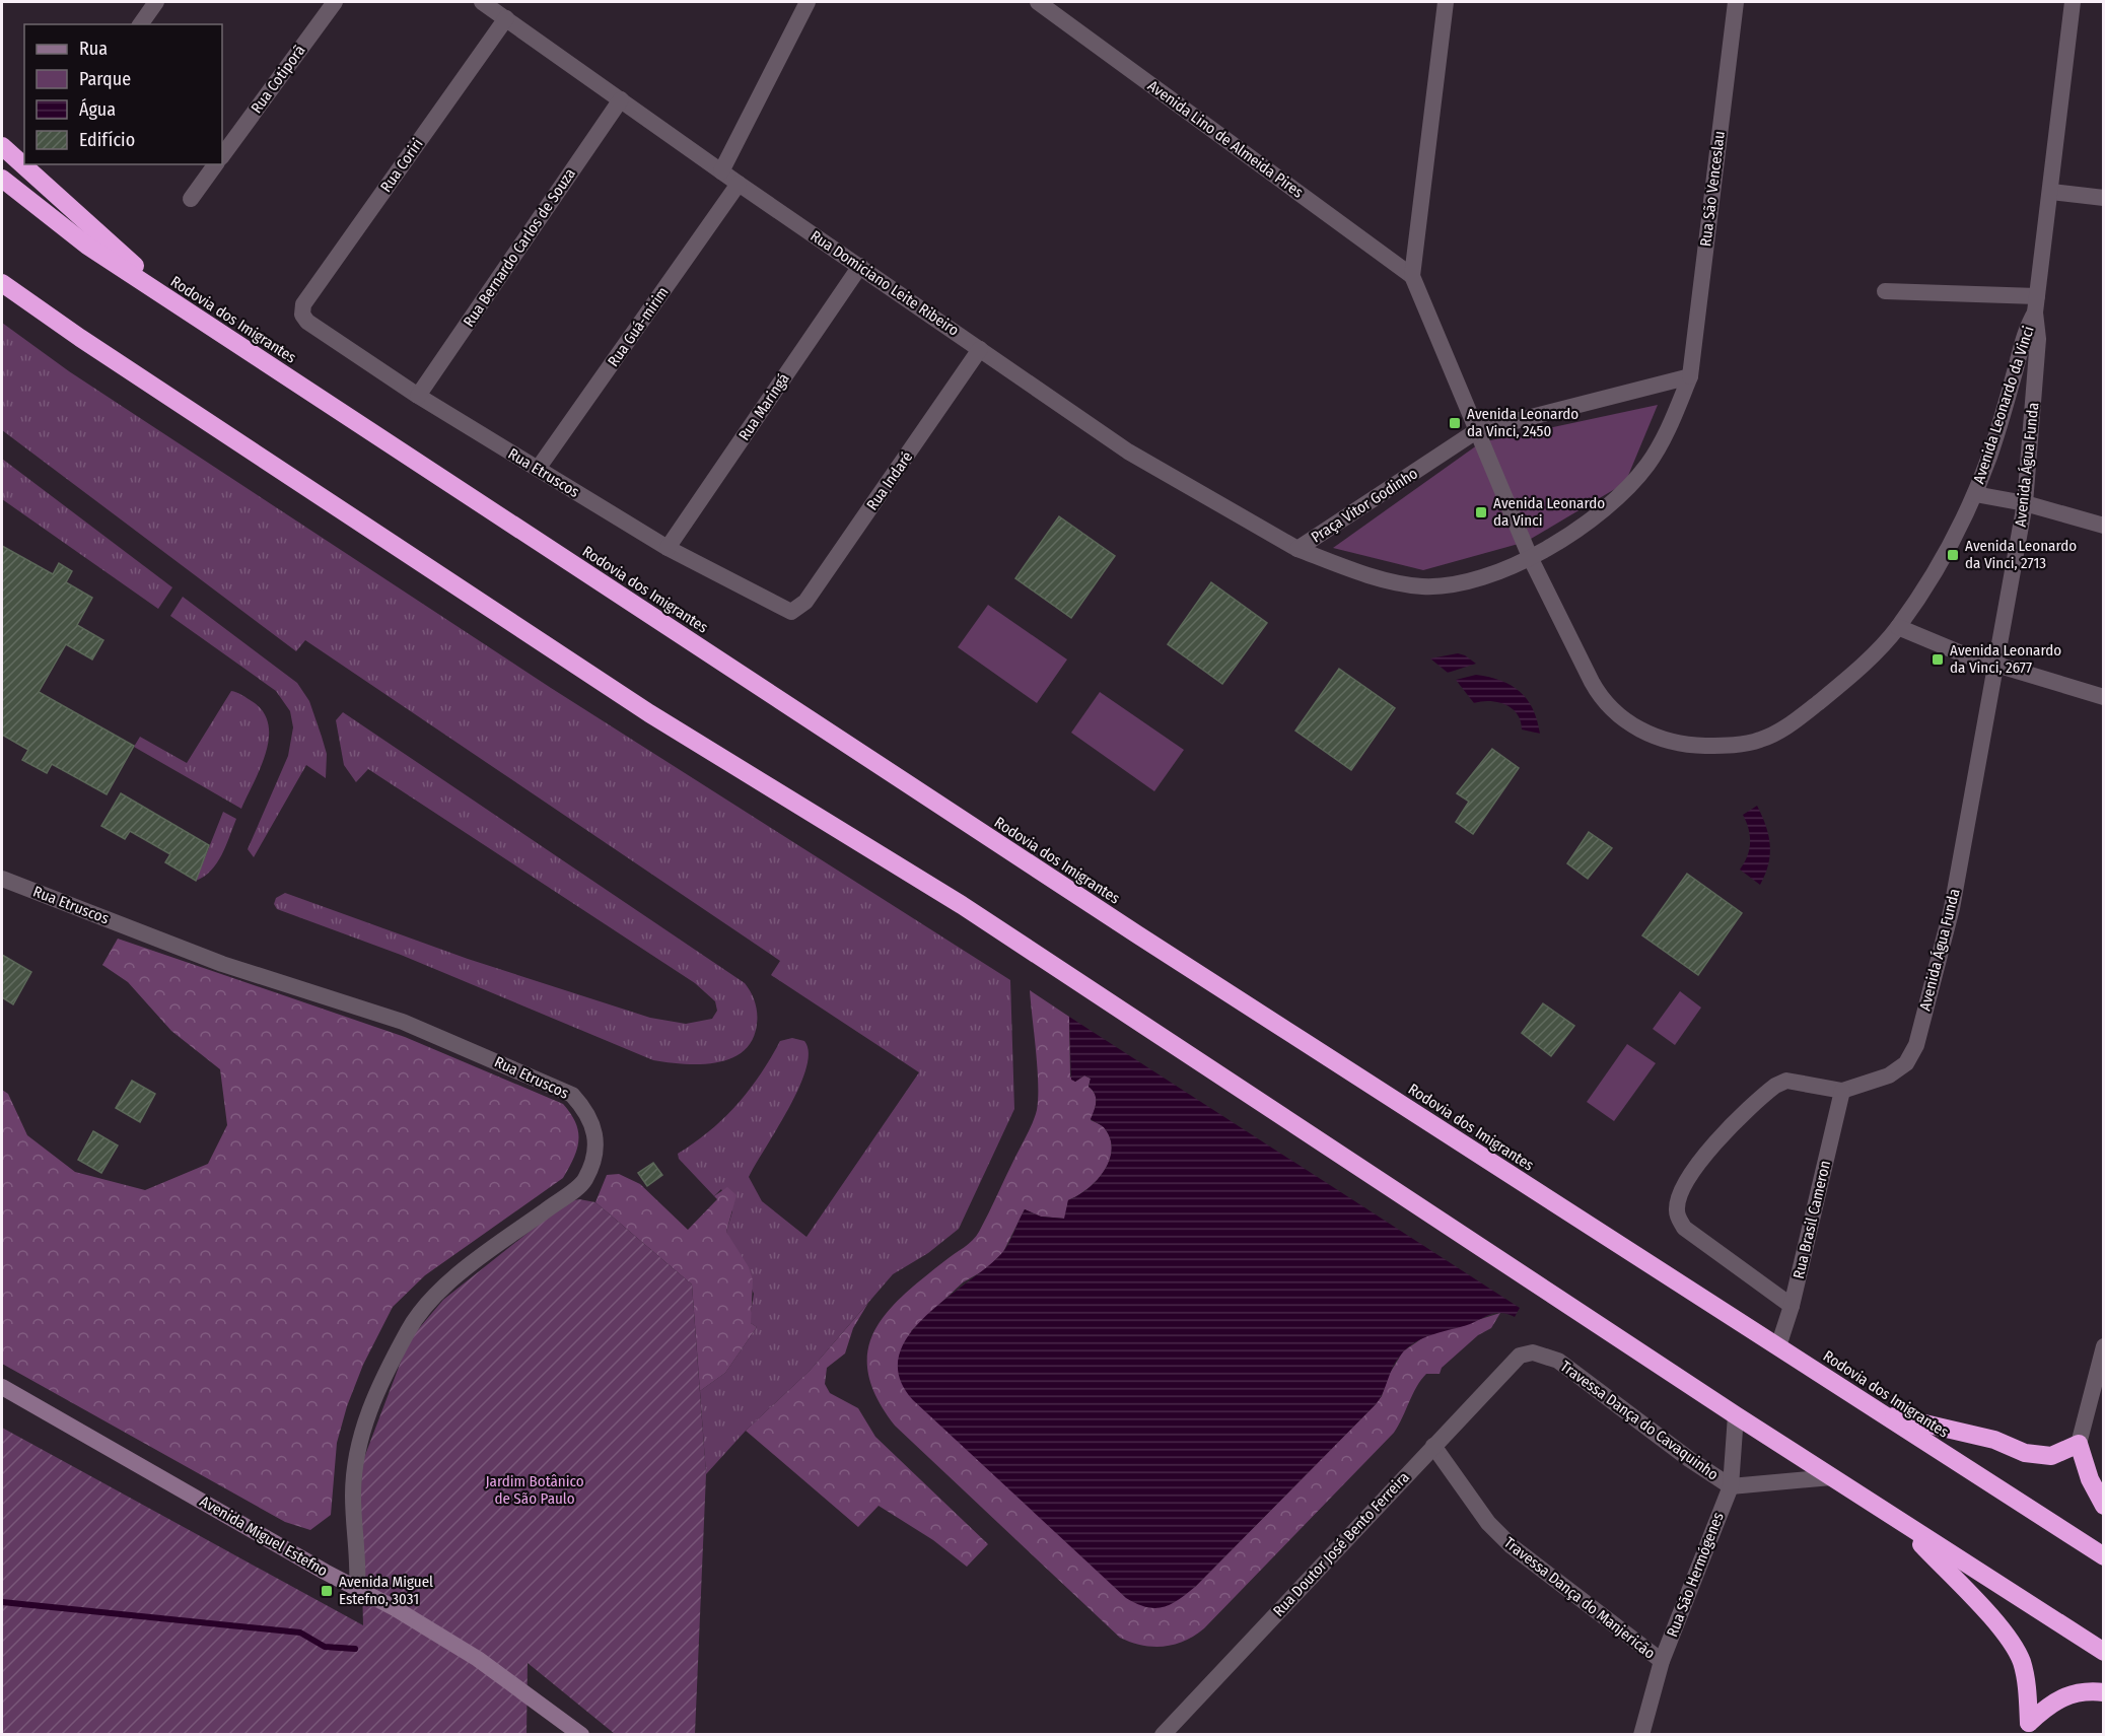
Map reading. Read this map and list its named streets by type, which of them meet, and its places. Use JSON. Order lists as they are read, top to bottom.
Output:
{
  "streets": {
    "highway": ["Rodovia dos Imigrantes"],
    "main road": ["Avenida Miguel Estefno"],
    "street": [
      "Rua Cotiporã",
      "Avenida Lino de Almeida Pires",
      "Rua Coriri",
      "Rua São Venceslau",
      "Rua Bernardo Carlos de Souza",
      "Rua Domiciano Leite Ribeiro",
      "Rua Guá-mirim",
      "Avenida Leonardo da Vinci",
      "Rua Maringá",
      "Avenida Água Funda",
      "Rua Etruscos",
      "Rua Indaré",
      "Praça Vitor Godinho",
      "Rua Brasil Cameron",
      "Travessa Dança do Cavaquinho",
      "Rua Doutor José Bento Ferreira",
      "Rua São Hermógenes",
      "Travessa Dança do Manjericão"
    ]
  },
  "crossings": [
    ["Avenida Lino de Almeida Pires", "Avenida Leonardo da Vinci"],
    ["Rua Coriri", "Rua Domiciano Leite Ribeiro"],
    ["Rua Coriri", "Rua Etruscos"],
    ["Rua São Venceslau", "Praça Vitor Godinho"],
    ["Rua Bernardo Carlos de Souza", "Rua Domiciano Leite Ribeiro"],
    ["Rua Bernardo Carlos de Souza", "Rua Etruscos"],
    ["Rua Domiciano Leite Ribeiro", "Rua Guá-mirim"],
    ["Rua Domiciano Leite Ribeiro", "Rua Maringá"],
    ["Rua Domiciano Leite Ribeiro", "Rua Indaré"],
    ["Rua Domiciano Leite Ribeiro", "Praça Vitor Godinho"],
    ["Rodovia dos Imigrantes", "Rua Brasil Cameron"],
    ["Rua Guá-mirim", "Rua Etruscos"],
    ["Avenida Leonardo da Vinci", "Avenida Água Funda"],
    ["Avenida Leonardo da Vinci", "Praça Vitor Godinho"],
    ["Rua Maringá", "Rua Etruscos"],
    ["Avenida Água Funda", "Rua Brasil Cameron"],
    ["Rua Etruscos", "Rua Indaré"],
    ["Rua Etruscos", "Avenida Miguel Estefno"],
    ["Travessa Dança do Cavaquinho", "Rua Doutor José Bento Ferreira"],
    ["Travessa Dança do Cavaquinho", "Rua São Hermógenes"],
    ["Rua Doutor José Bento Ferreira", "Travessa Dança do Manjericão"],
    ["Rua São Hermógenes", "Travessa Dança do Manjericão"]
  ],
  "parks": ["Jardim Botânico de São Paulo"],
  "places": {
    "transit": [
      "Avenida Leonardo da Vinci, 2450",
      "Avenida Leonardo da Vinci",
      "Avenida Leonardo da Vinci, 2713",
      "Avenida Leonardo da Vinci, 2677",
      "Avenida Miguel Estefno, 3031"
    ]
  },
  "legend": [
    "Rua",
    "Parque",
    "Água",
    "Edifício"
  ]
}
